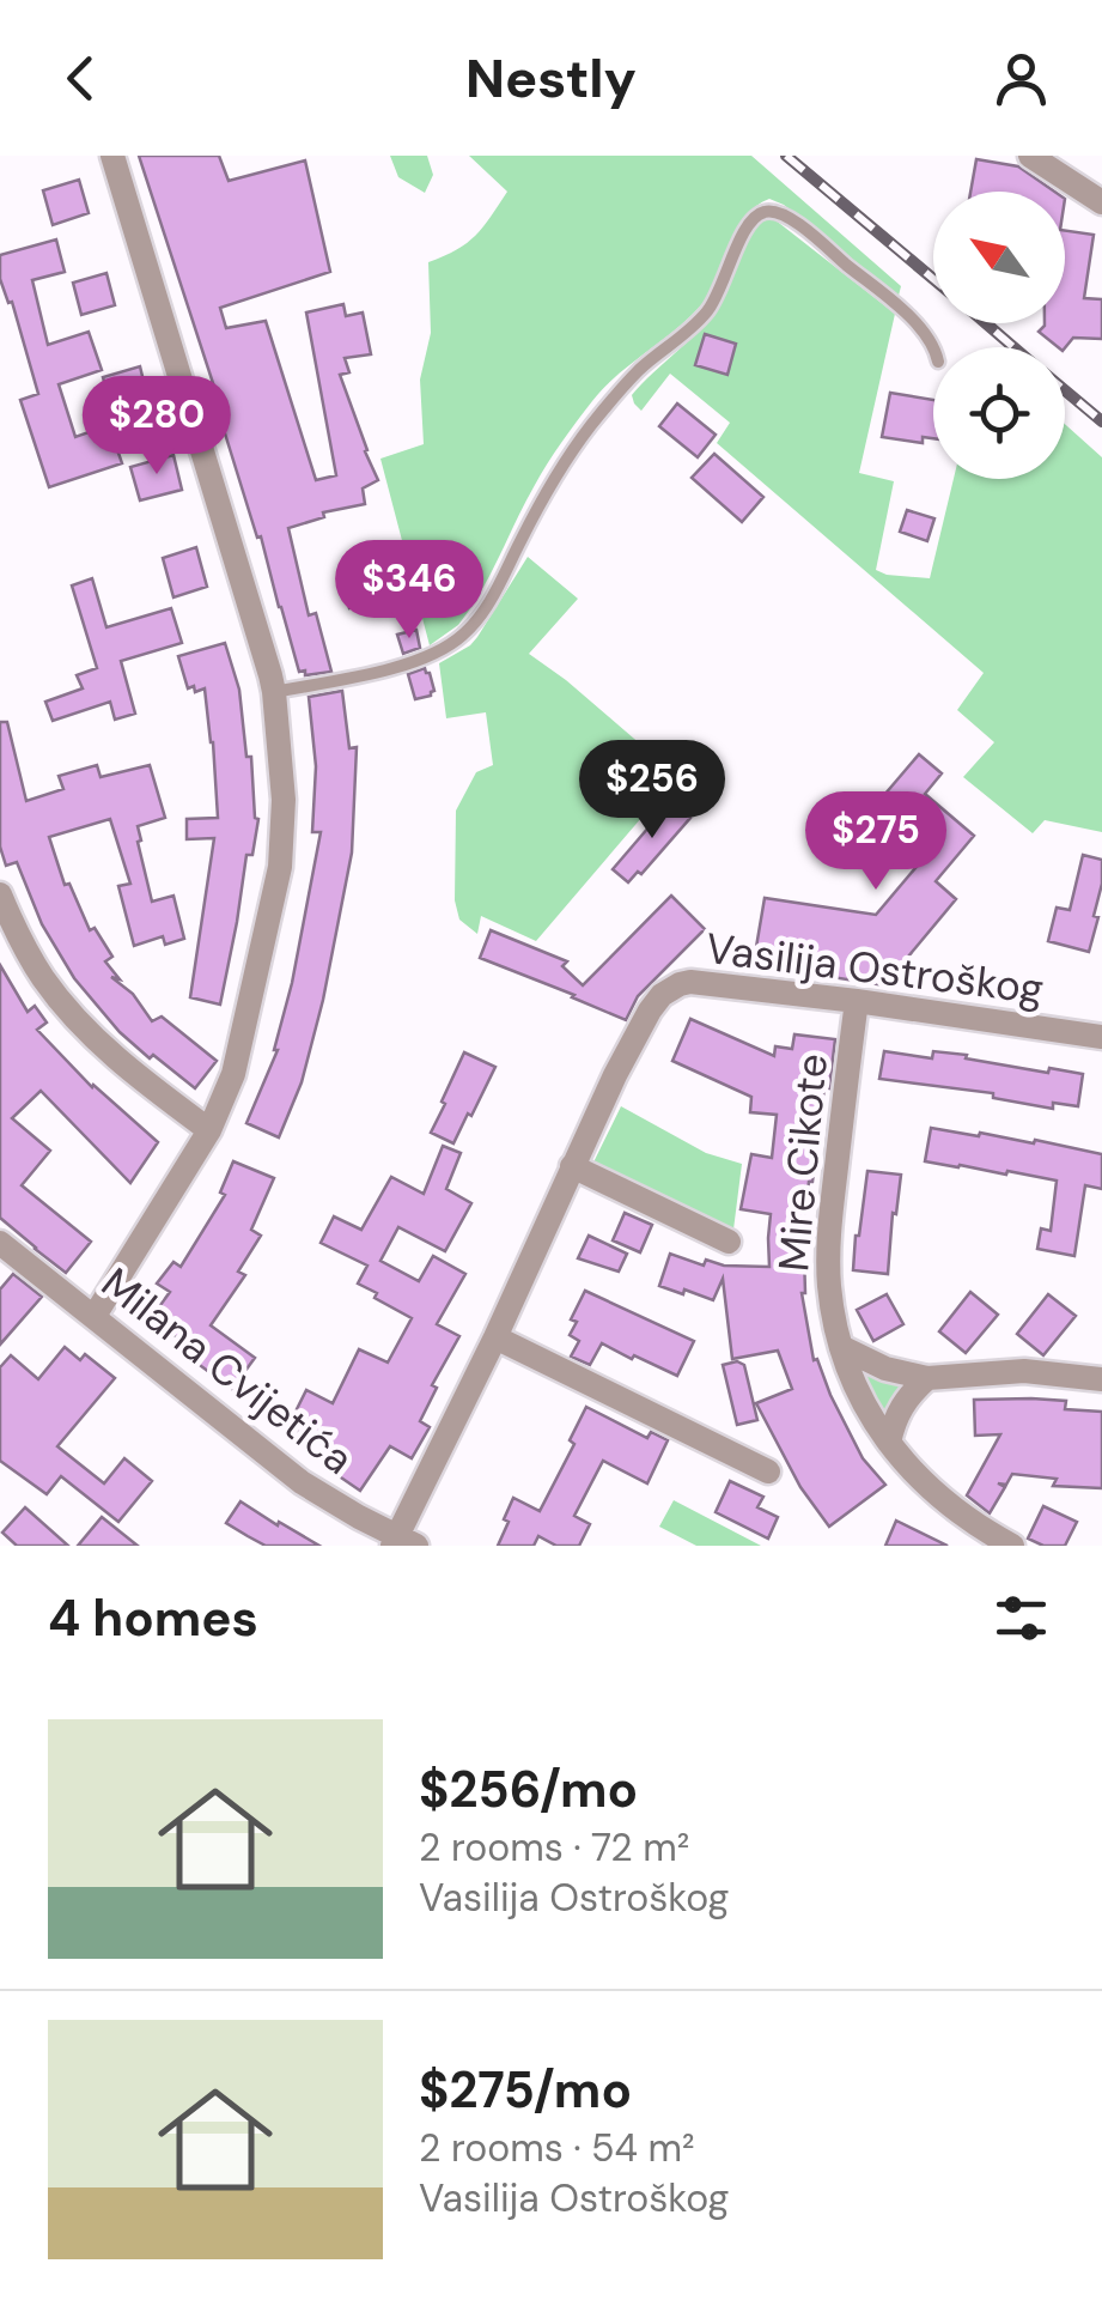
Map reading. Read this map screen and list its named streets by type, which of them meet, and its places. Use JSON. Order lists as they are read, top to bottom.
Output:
{
  "streets": {
    "street": ["Vasilija Ostroškog", "Mire Cikote", "Milana Cvijetića"]
  },
  "crossings": [
    ["Vasilija Ostroškog", "Mire Cikote"],
    ["Vasilija Ostroškog", "Milana Cvijetića"]
  ],
  "north": "top left",
  "page": {
    "header": "Nestly",
    "price": [
      "$280",
      "$346",
      "$256",
      "$275"
    ],
    "heading": "4 homes",
    "list": [
      {
        "name": "$256/mo",
        "note": "2 rooms · 72 m² · Vasilija Ostroškog"
      },
      {
        "name": "$275/mo",
        "note": "2 rooms · 54 m² · Vasilija Ostroškog"
      }
    ]
  }
}
